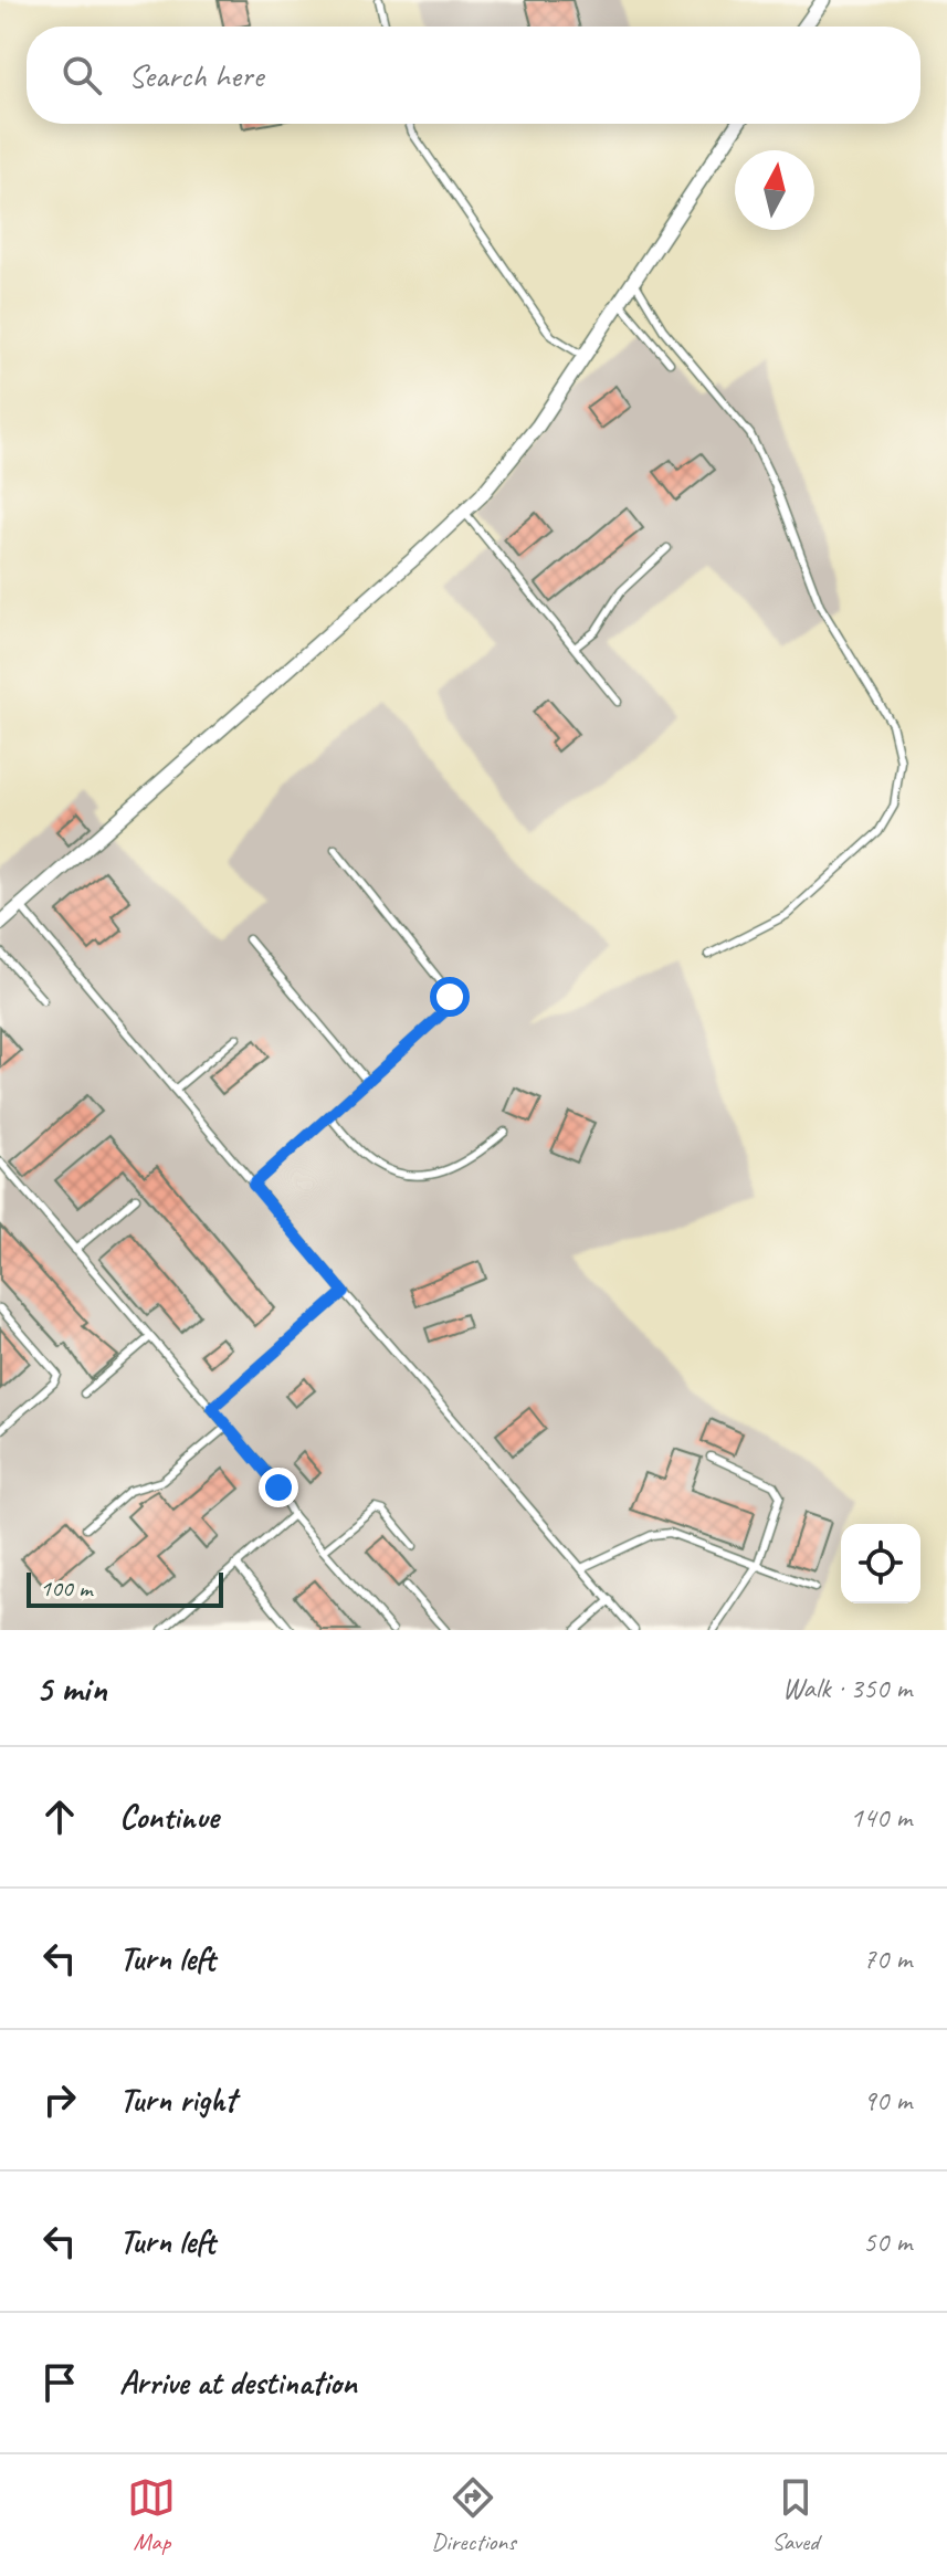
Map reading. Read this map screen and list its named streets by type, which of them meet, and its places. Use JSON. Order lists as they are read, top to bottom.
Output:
{
  "scale_bar": "100 m",
  "north": "top",
  "page": {
    "search": "Search here",
    "scale": "100 m",
    "heading": ["5 min", "Walk · 350 m"],
    "list": [
      ["Continue", "140 m"],
      ["Turn left", "70 m"],
      ["Turn right", "90 m"],
      ["Turn left", "50 m"],
      "Arrive at destination"
    ],
    "nav": ["Map", "Directions", "Saved"]
  }
}
